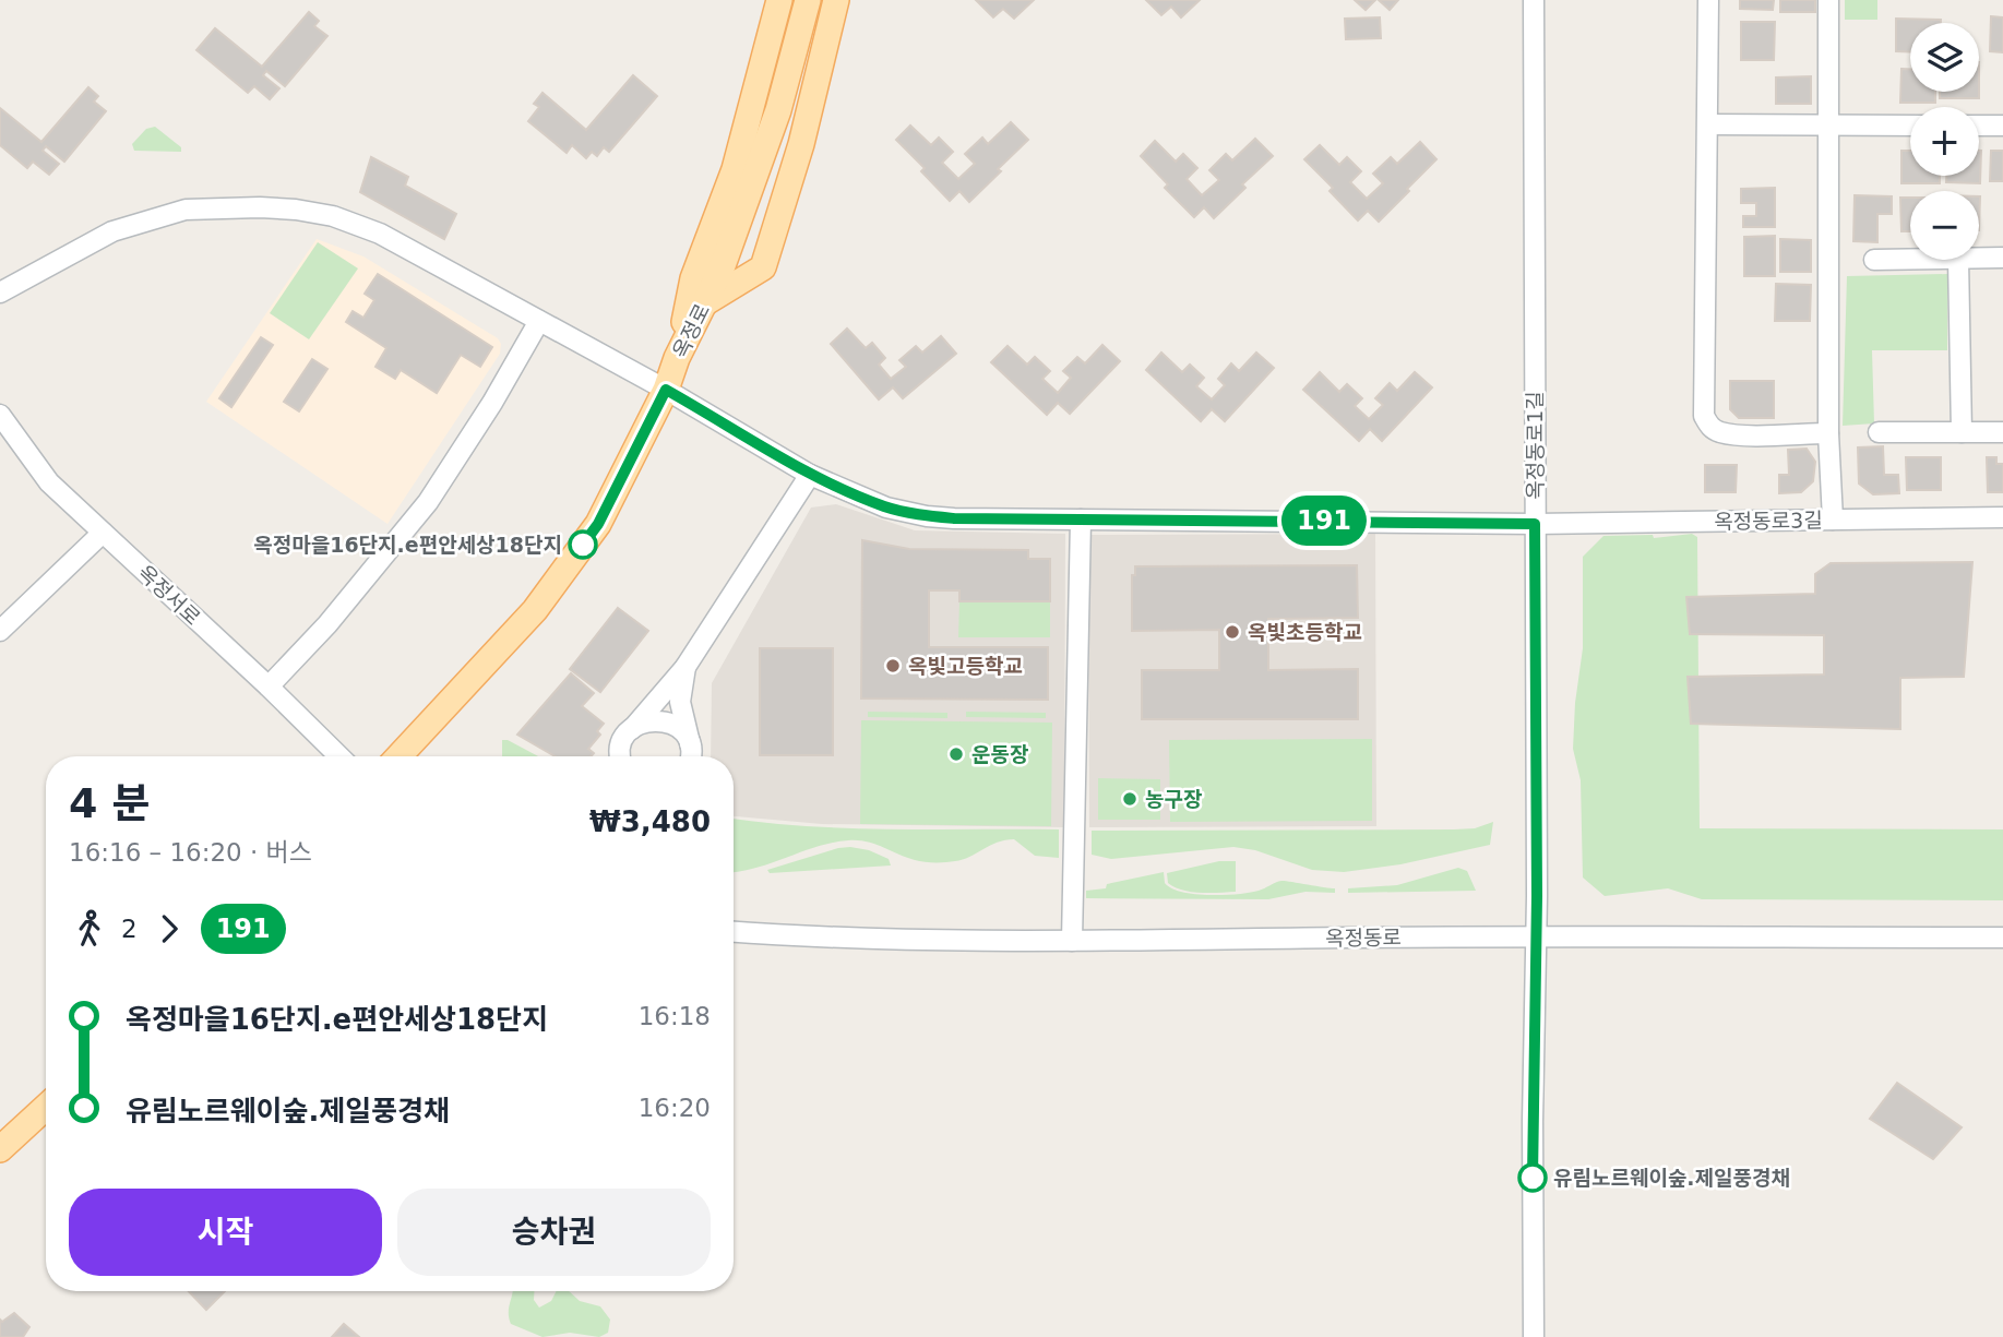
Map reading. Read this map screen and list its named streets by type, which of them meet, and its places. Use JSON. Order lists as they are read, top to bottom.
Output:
{
  "streets": {
    "main road": ["옥정로"],
    "street": [
      "옥정동로1길",
      "옥정동로3길",
      "옥정서로",
      "옥정동로"
    ]
  },
  "crossings": [
    ["옥정로", "옥정동로3길"],
    ["옥정동로1길", "옥정동로3길"],
    ["옥정동로1길", "옥정동로"]
  ],
  "places": [
    "옥정마을16단지.e편안세상18단지",
    "옥빛초등학교",
    "옥빛고등학교",
    "운동장",
    "농구장",
    "유림노르웨이숲.제일풍경채"
  ],
  "lines": ["bus line 191"],
  "page": {
    "on_map": "191",
    "map_buttons": ["+", "−"],
    "heading": ["4 분", "16:16 – 16:20 · 버스", "₩3,480"],
    "legs": ["2", "191"],
    "list": [
      {
        "name": "옥정마을16단지.e편안세상18단지",
        "value": "16:18"
      },
      {
        "name": "유림노르웨이숲.제일풍경채",
        "value": "16:20"
      }
    ],
    "buttons": ["시작", "승차권"]
  }
}
